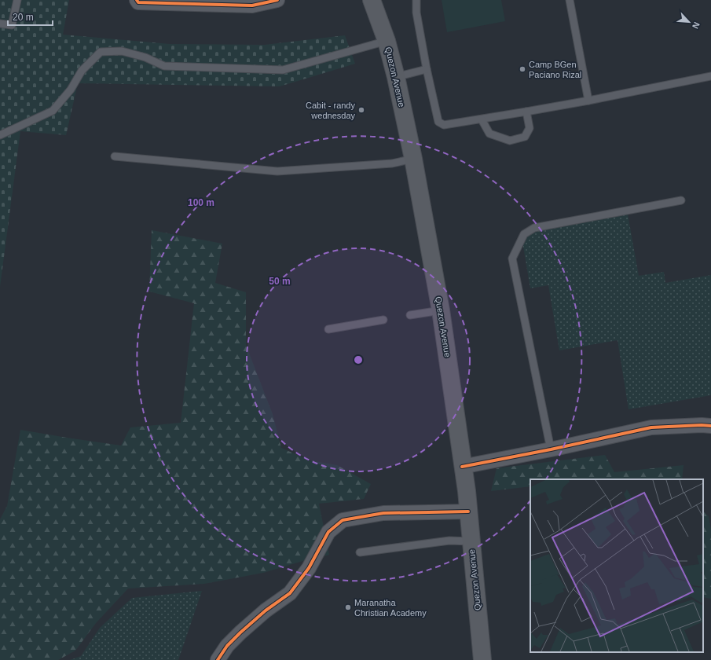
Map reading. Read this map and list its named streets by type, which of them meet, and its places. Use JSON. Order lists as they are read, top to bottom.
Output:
{
  "streets": {
    "main road": ["Quezon Avenue"]
  },
  "places": ["Camp BGen Paciano Rizal", "Cabit - randy wednesday", "Maranatha Christian Academy"],
  "scale_bar": "20 m",
  "north": "bottom right",
  "rings": ["100 m", "50 m"]
}
